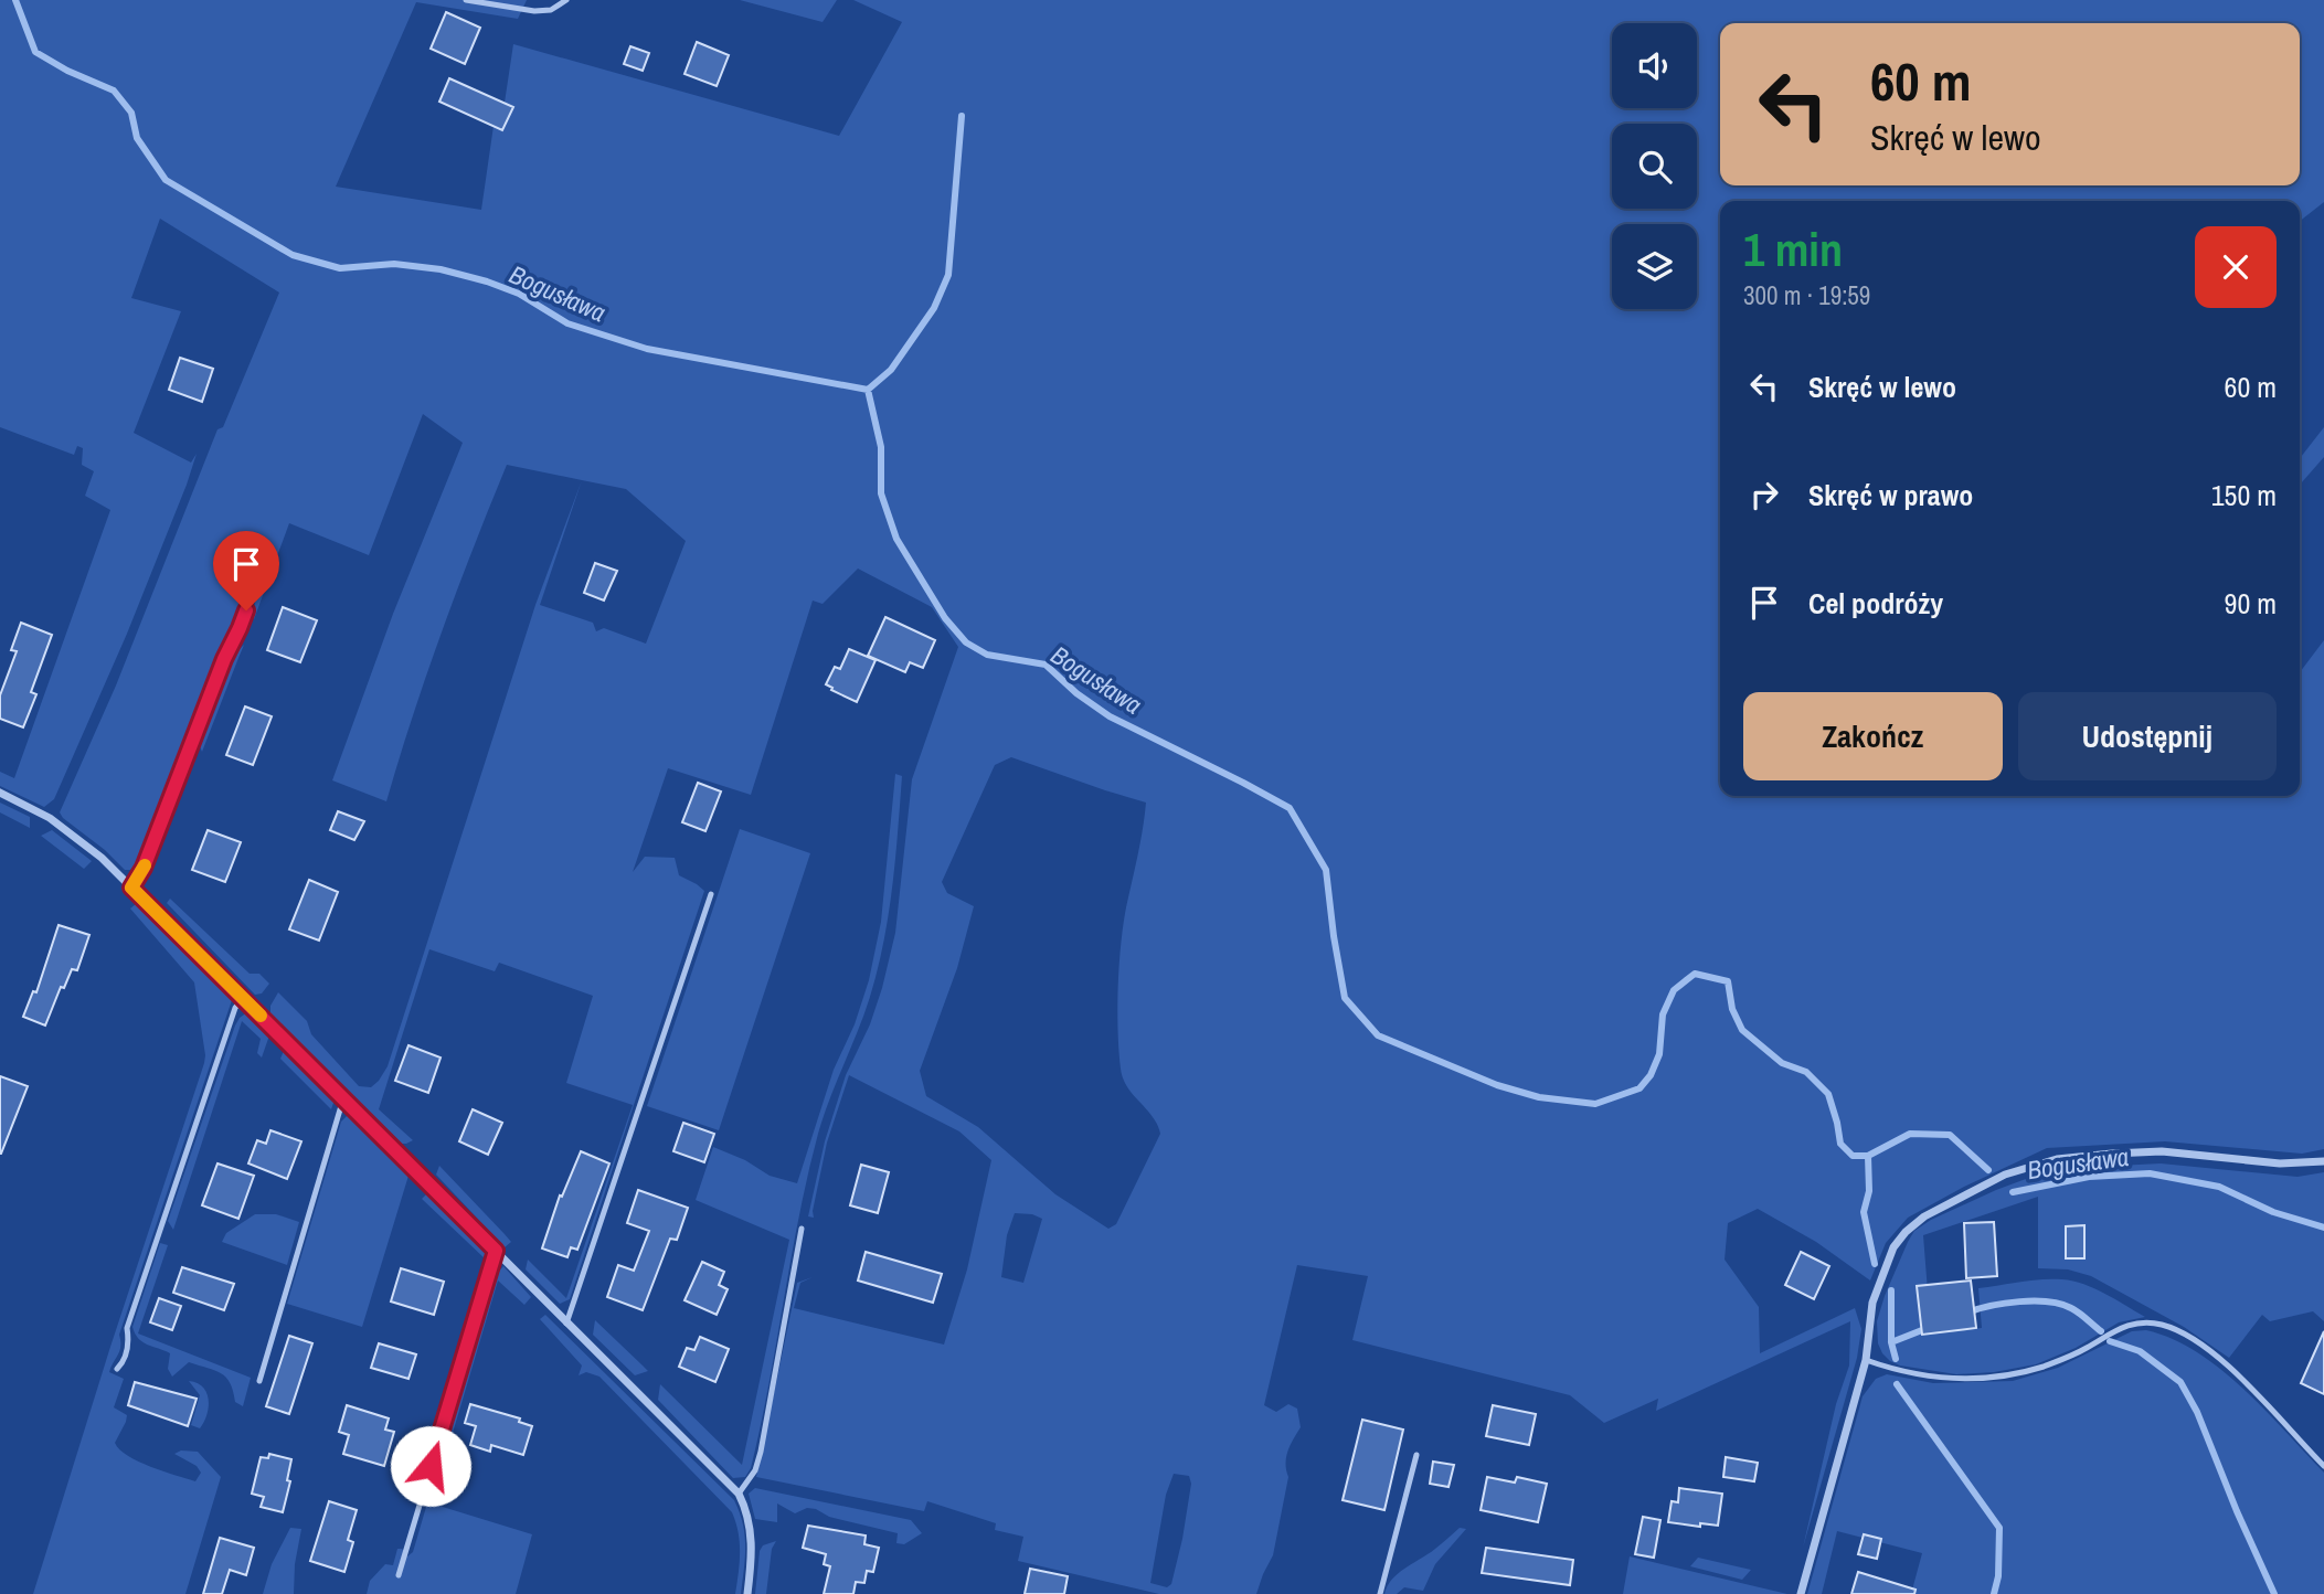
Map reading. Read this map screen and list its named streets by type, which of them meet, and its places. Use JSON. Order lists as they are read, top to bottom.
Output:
{
  "water": ["Bogusława"],
  "page": {
    "turn": ["60 m", "Skręć w lewo"],
    "heading": ["1 min", "300 m · 19:59"],
    "list": [
      {
        "name": "Skręć w lewo",
        "value": "60 m"
      },
      {
        "name": "Skręć w prawo",
        "value": "150 m"
      },
      {
        "name": "Cel podróży",
        "value": "90 m"
      }
    ],
    "buttons": ["Zakończ", "Udostępnij"]
  }
}
